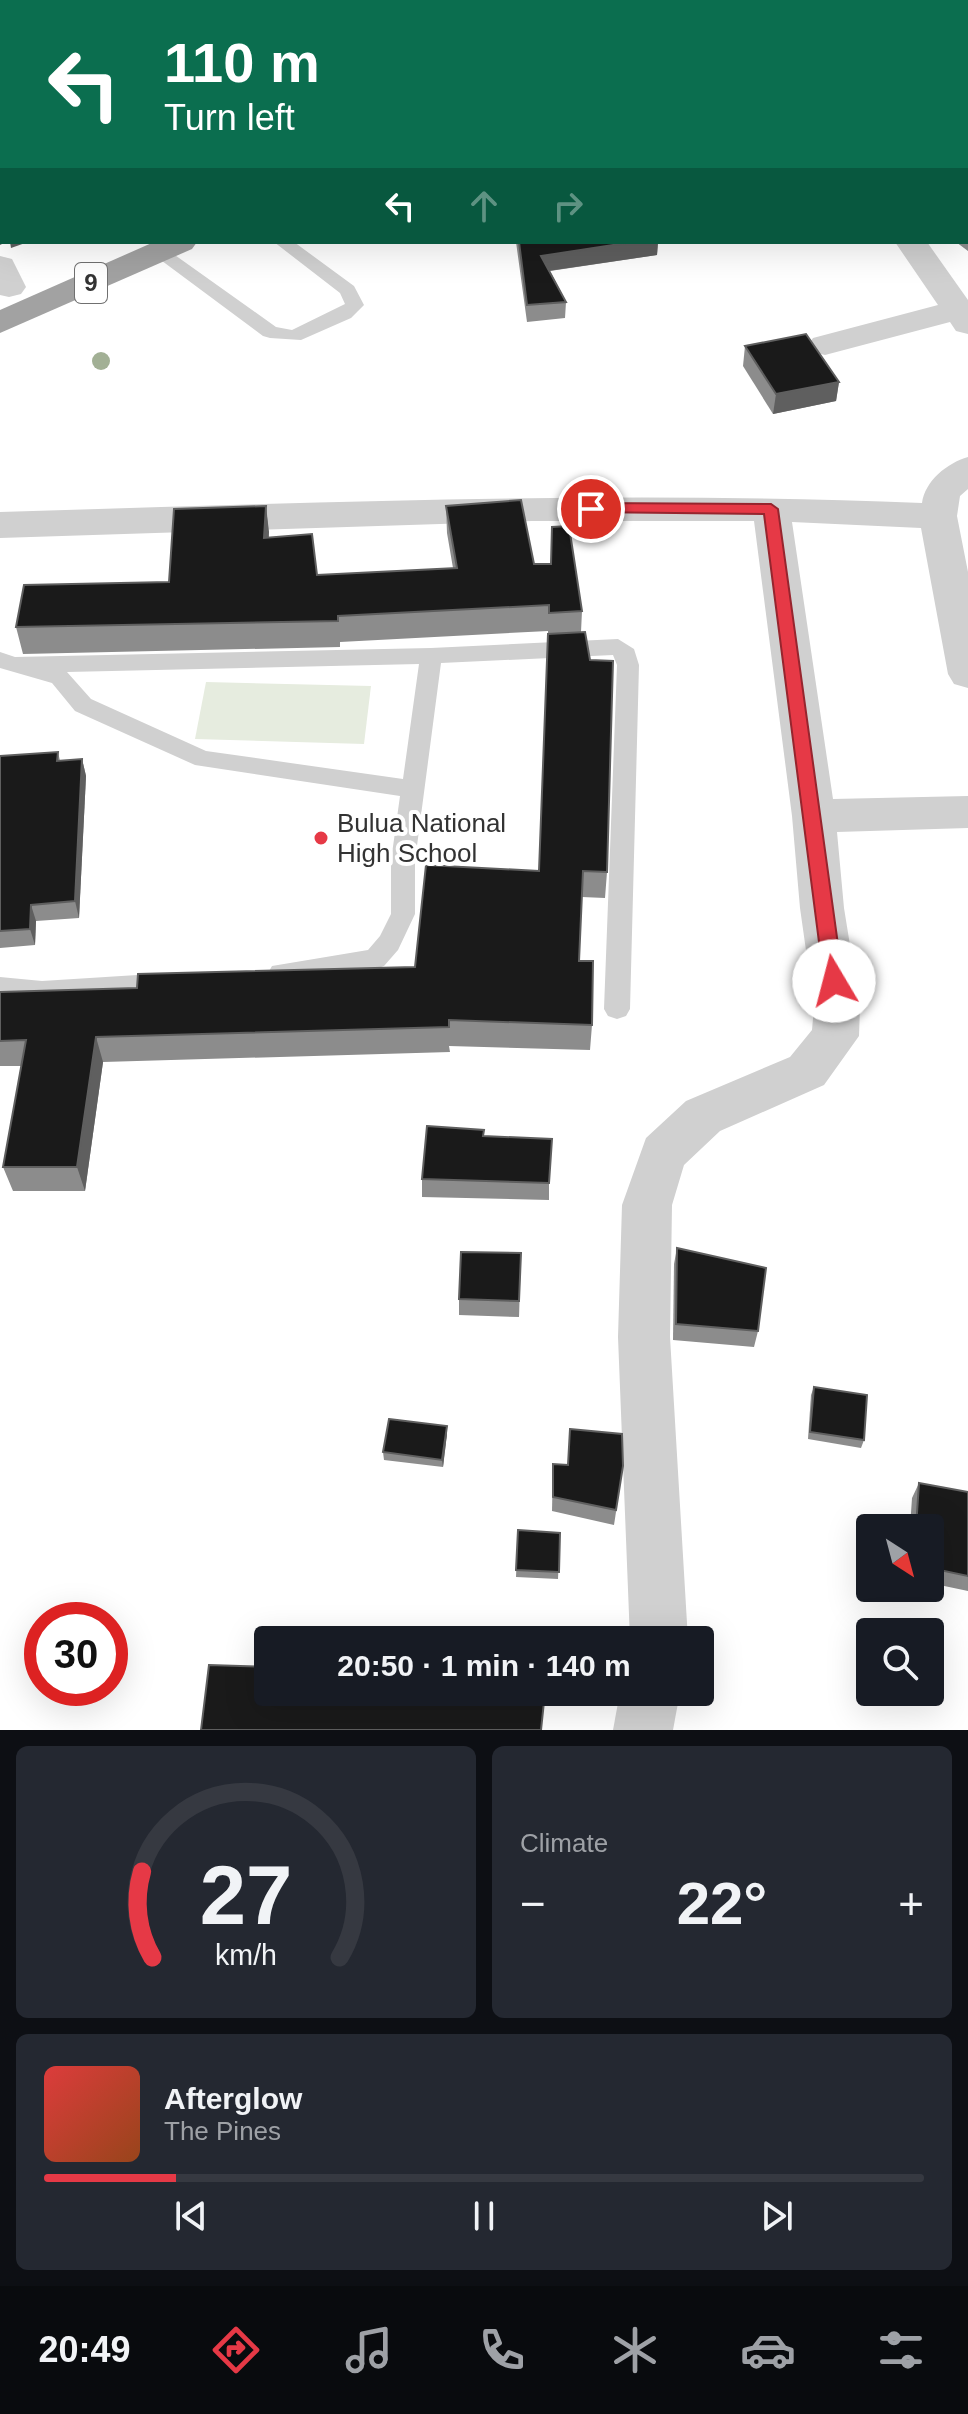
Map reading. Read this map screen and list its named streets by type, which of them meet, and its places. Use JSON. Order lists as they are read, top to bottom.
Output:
{
  "streets": {
    "highway": ["9"]
  },
  "places": ["Bulua National High School"],
  "north": "bottom right",
  "page": {
    "turn": ["110 m", "Turn left"],
    "limit": "30",
    "trip": "20:50 · 1 min · 140 m",
    "tile": "Climate",
    "heat": ["−", "22°", "+"],
    "song": ["Afterglow", "The Pines"],
    "tabs": "20:49",
    "gauge": ["27", "km/h"]
  }
}
